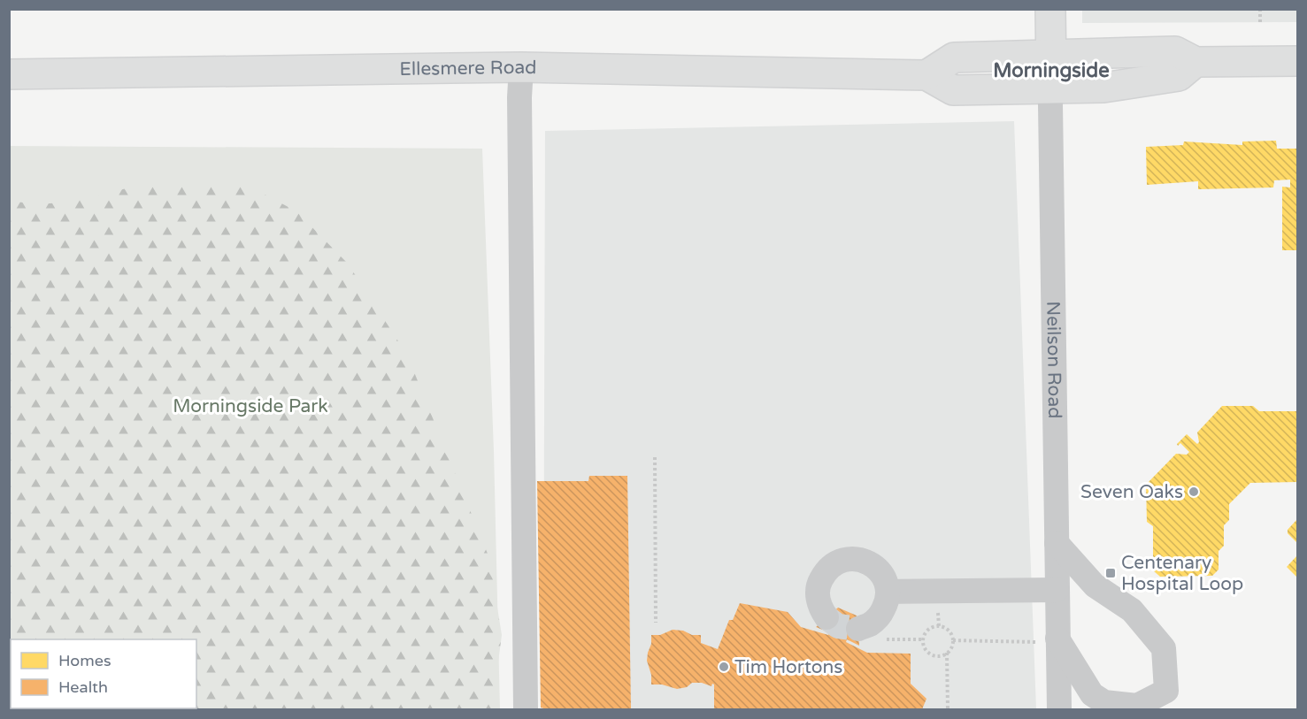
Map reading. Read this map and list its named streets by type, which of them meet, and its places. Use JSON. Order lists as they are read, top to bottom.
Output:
{
  "streets": {
    "main road": ["Ellesmere Road", "Neilson Road"]
  },
  "crossings": [
    ["Ellesmere Road", "Neilson Road"]
  ],
  "districts": ["Morningside"],
  "parks": ["Morningside Park"],
  "places": {
    "other": ["Seven Oaks", "Tim Hortons"],
    "transit": ["Centenary Hospital Loop"]
  },
  "legend": ["Homes", "Health"]
}
